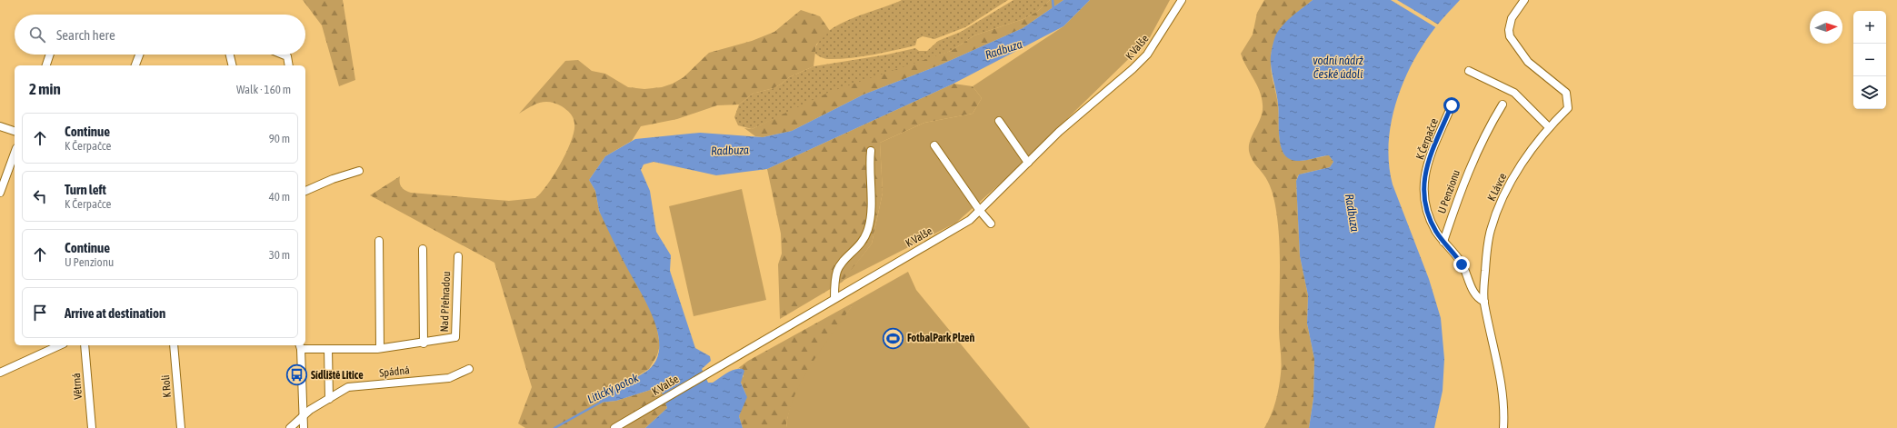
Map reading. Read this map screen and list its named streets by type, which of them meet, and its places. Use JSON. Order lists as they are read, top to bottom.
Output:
{
  "streets": {
    "street": [
      "K Valše",
      "K Čerpačce",
      "K Lávce",
      "U Penzionu",
      "Nad Přehradou",
      "Spádná",
      "Větrná",
      "K Roli"
    ]
  },
  "crossings": [
    ["K Čerpačce", "U Penzionu"]
  ],
  "water": ["Radbuza", "vodní nádrž České údolí", "Litický potok"],
  "places": {
    "sports": ["FotbalPark Plzeň"],
    "bus stop": ["Sídliště Litice"]
  },
  "north": "right",
  "page": {
    "map_buttons": ["+", "−"],
    "search": "Search here",
    "heading": ["2 min", "Walk · 160 m"],
    "list": [
      ["Continue", "K Čerpačce", "90 m"],
      ["Turn left", "K Čerpačce", "40 m"],
      ["Continue", "U Penzionu", "30 m"],
      "Arrive at destination"
    ]
  }
}
